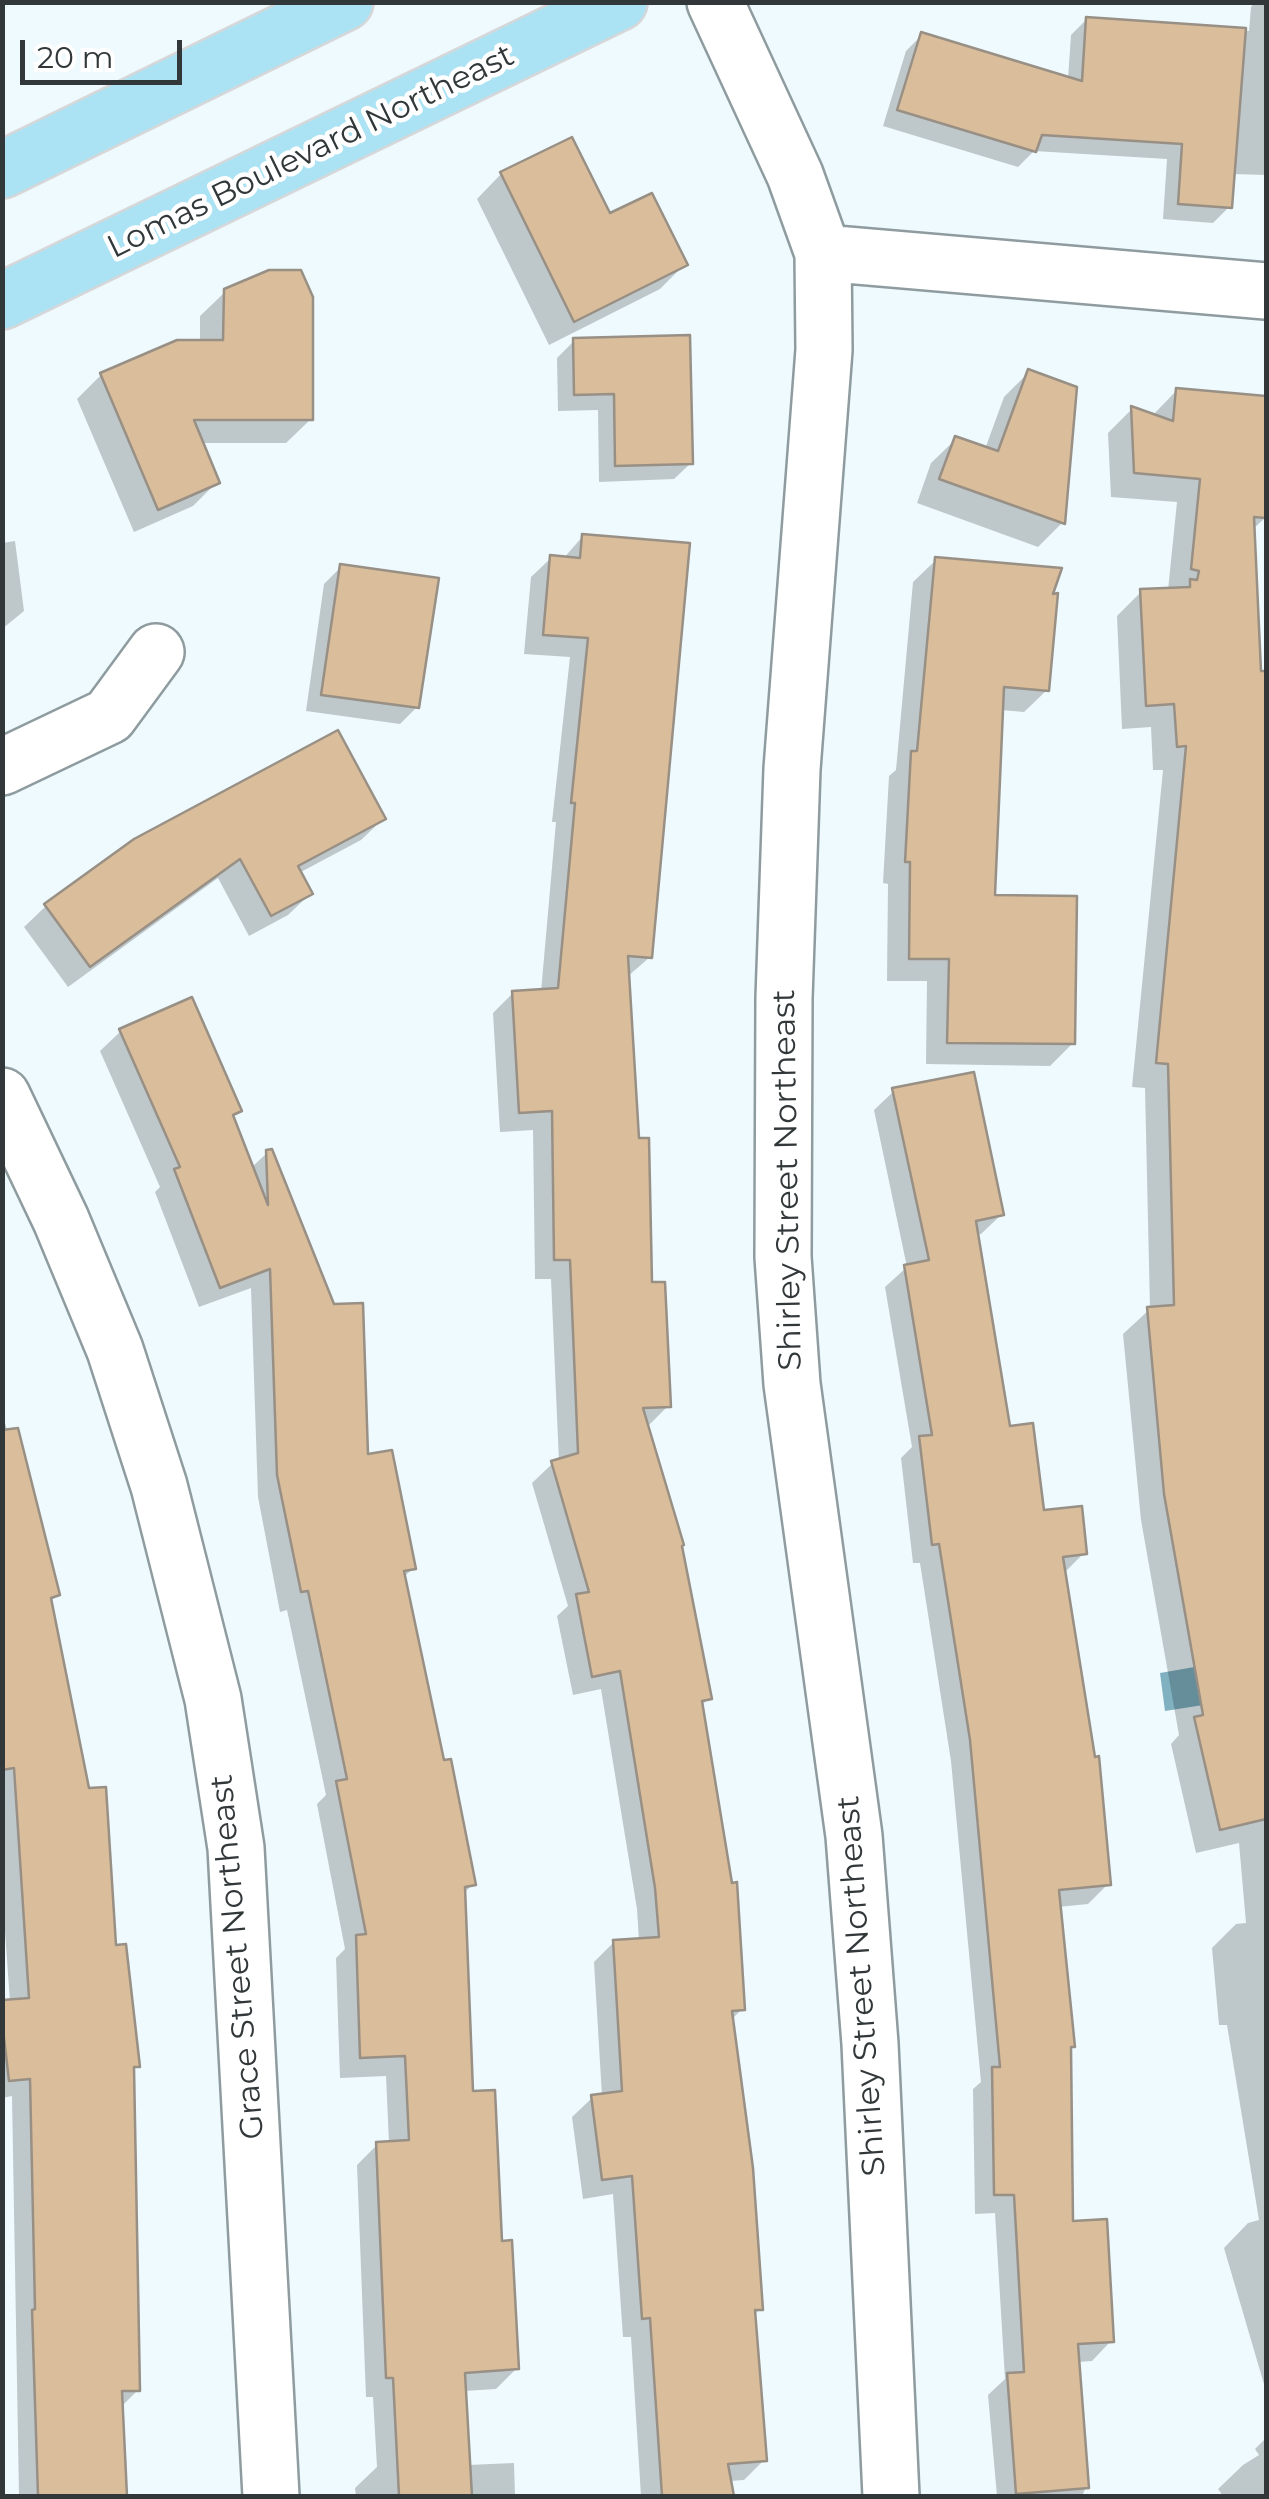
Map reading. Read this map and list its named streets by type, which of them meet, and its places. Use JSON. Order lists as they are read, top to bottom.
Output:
{
  "streets": {
    "main road": ["Lomas Boulevard Northeast"],
    "street": ["Shirley Street Northeast", "Grace Street Northeast"]
  },
  "scale_bar": "20 m"
}
